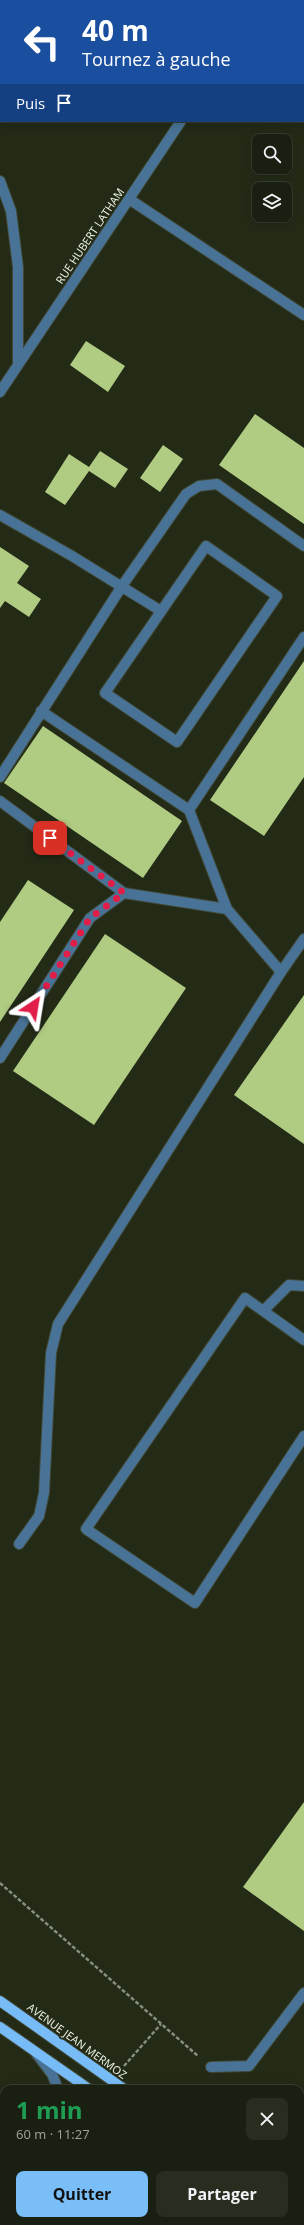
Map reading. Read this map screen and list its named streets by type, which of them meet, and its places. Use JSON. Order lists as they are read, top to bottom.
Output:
{
  "streets": {
    "main road": ["AVENUE JEAN MERMOZ"],
    "street": ["RUE HUBERT LATHAM"]
  },
  "page": {
    "turn": ["40 m", "Tournez à gauche"],
    "then": "Puis",
    "heading": ["1 min", "60 m · 11:27"],
    "buttons": ["Quitter", "Partager"]
  }
}
